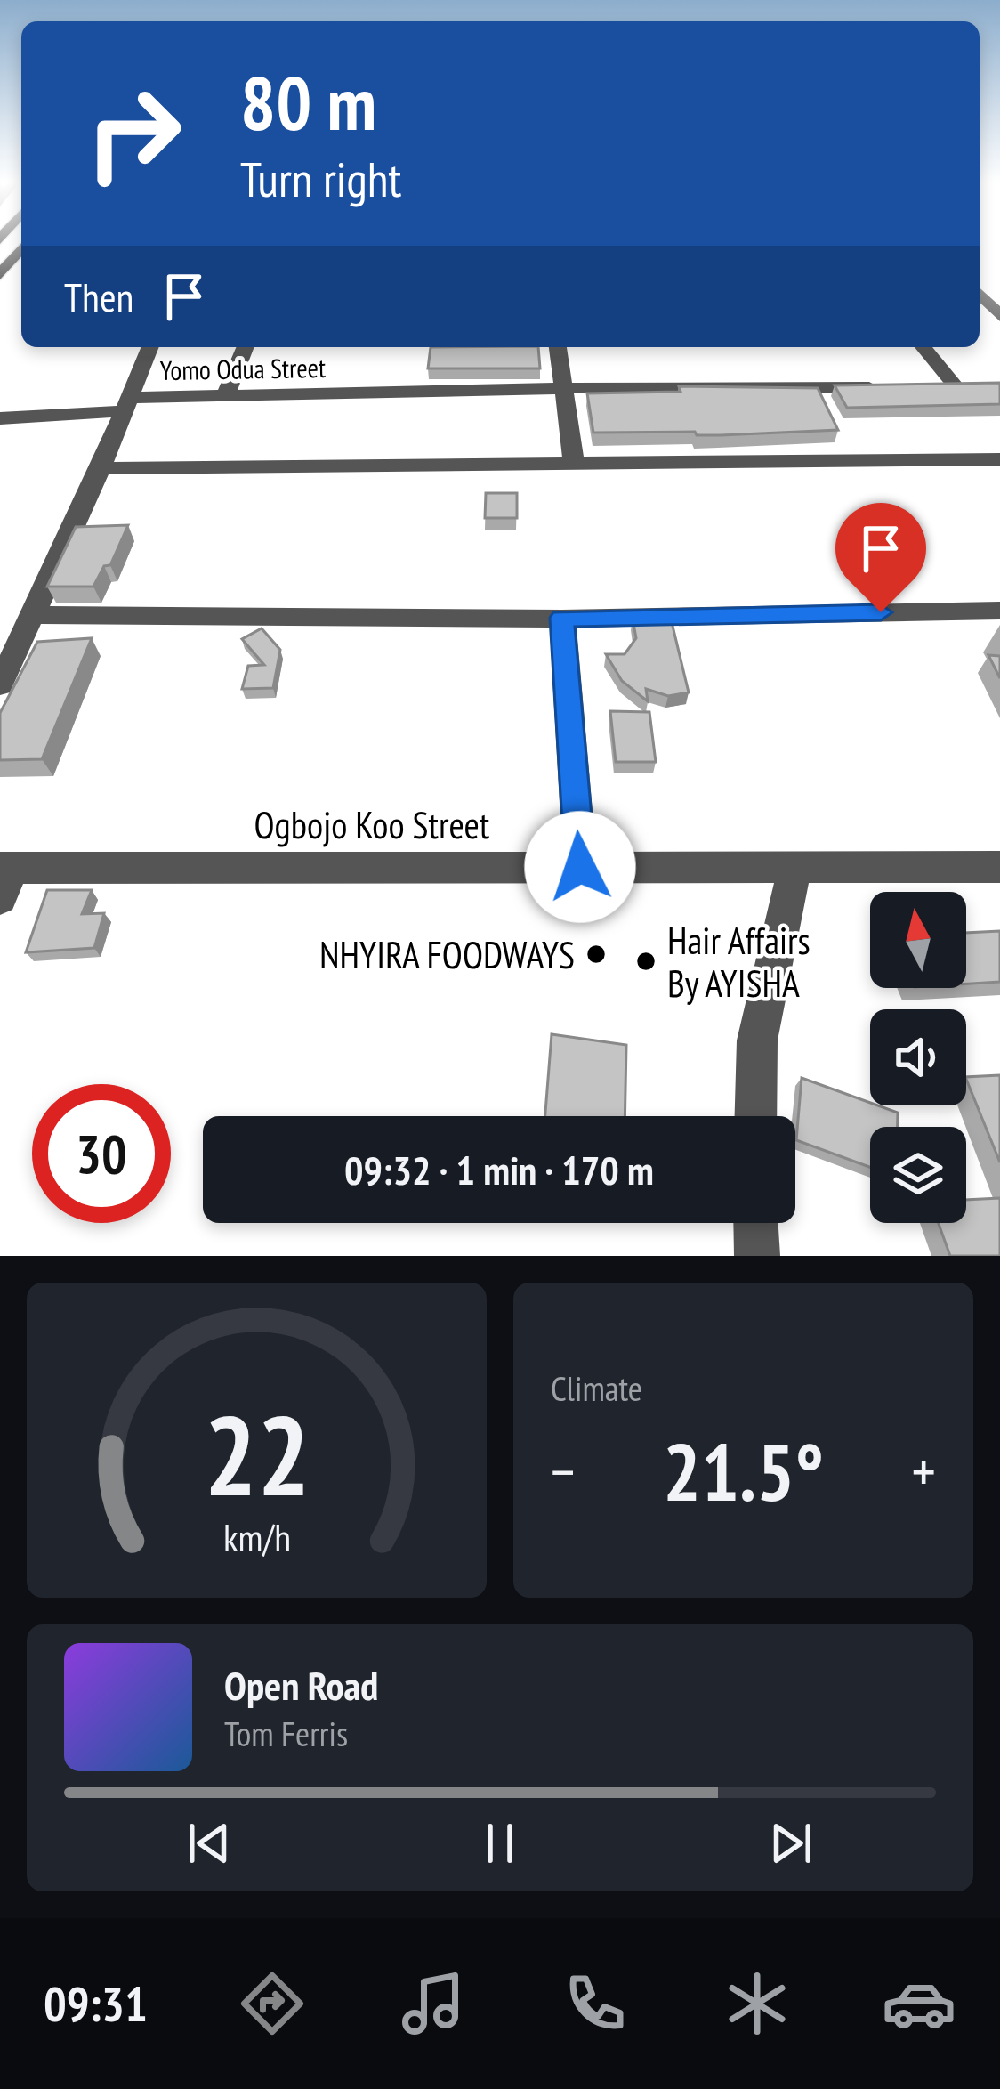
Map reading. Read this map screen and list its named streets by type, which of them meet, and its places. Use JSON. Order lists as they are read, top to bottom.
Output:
{
  "streets": {
    "street": ["Yomo Odua Street", "Ogbojo Koo Street"]
  },
  "places": ["NHYIRA FOODWAYS", "Hair Affairs By AYISHA"],
  "north": "top",
  "page": {
    "turn": ["80 m", "Turn right"],
    "then": "Then",
    "limit": "30",
    "trip": "09:32 · 1 min · 170 m",
    "tile": "Climate",
    "heat": ["−", "21.5°", "+"],
    "song": ["Open Road", "Tom Ferris"],
    "tabs": "09:31",
    "gauge": ["22", "km/h"]
  }
}
